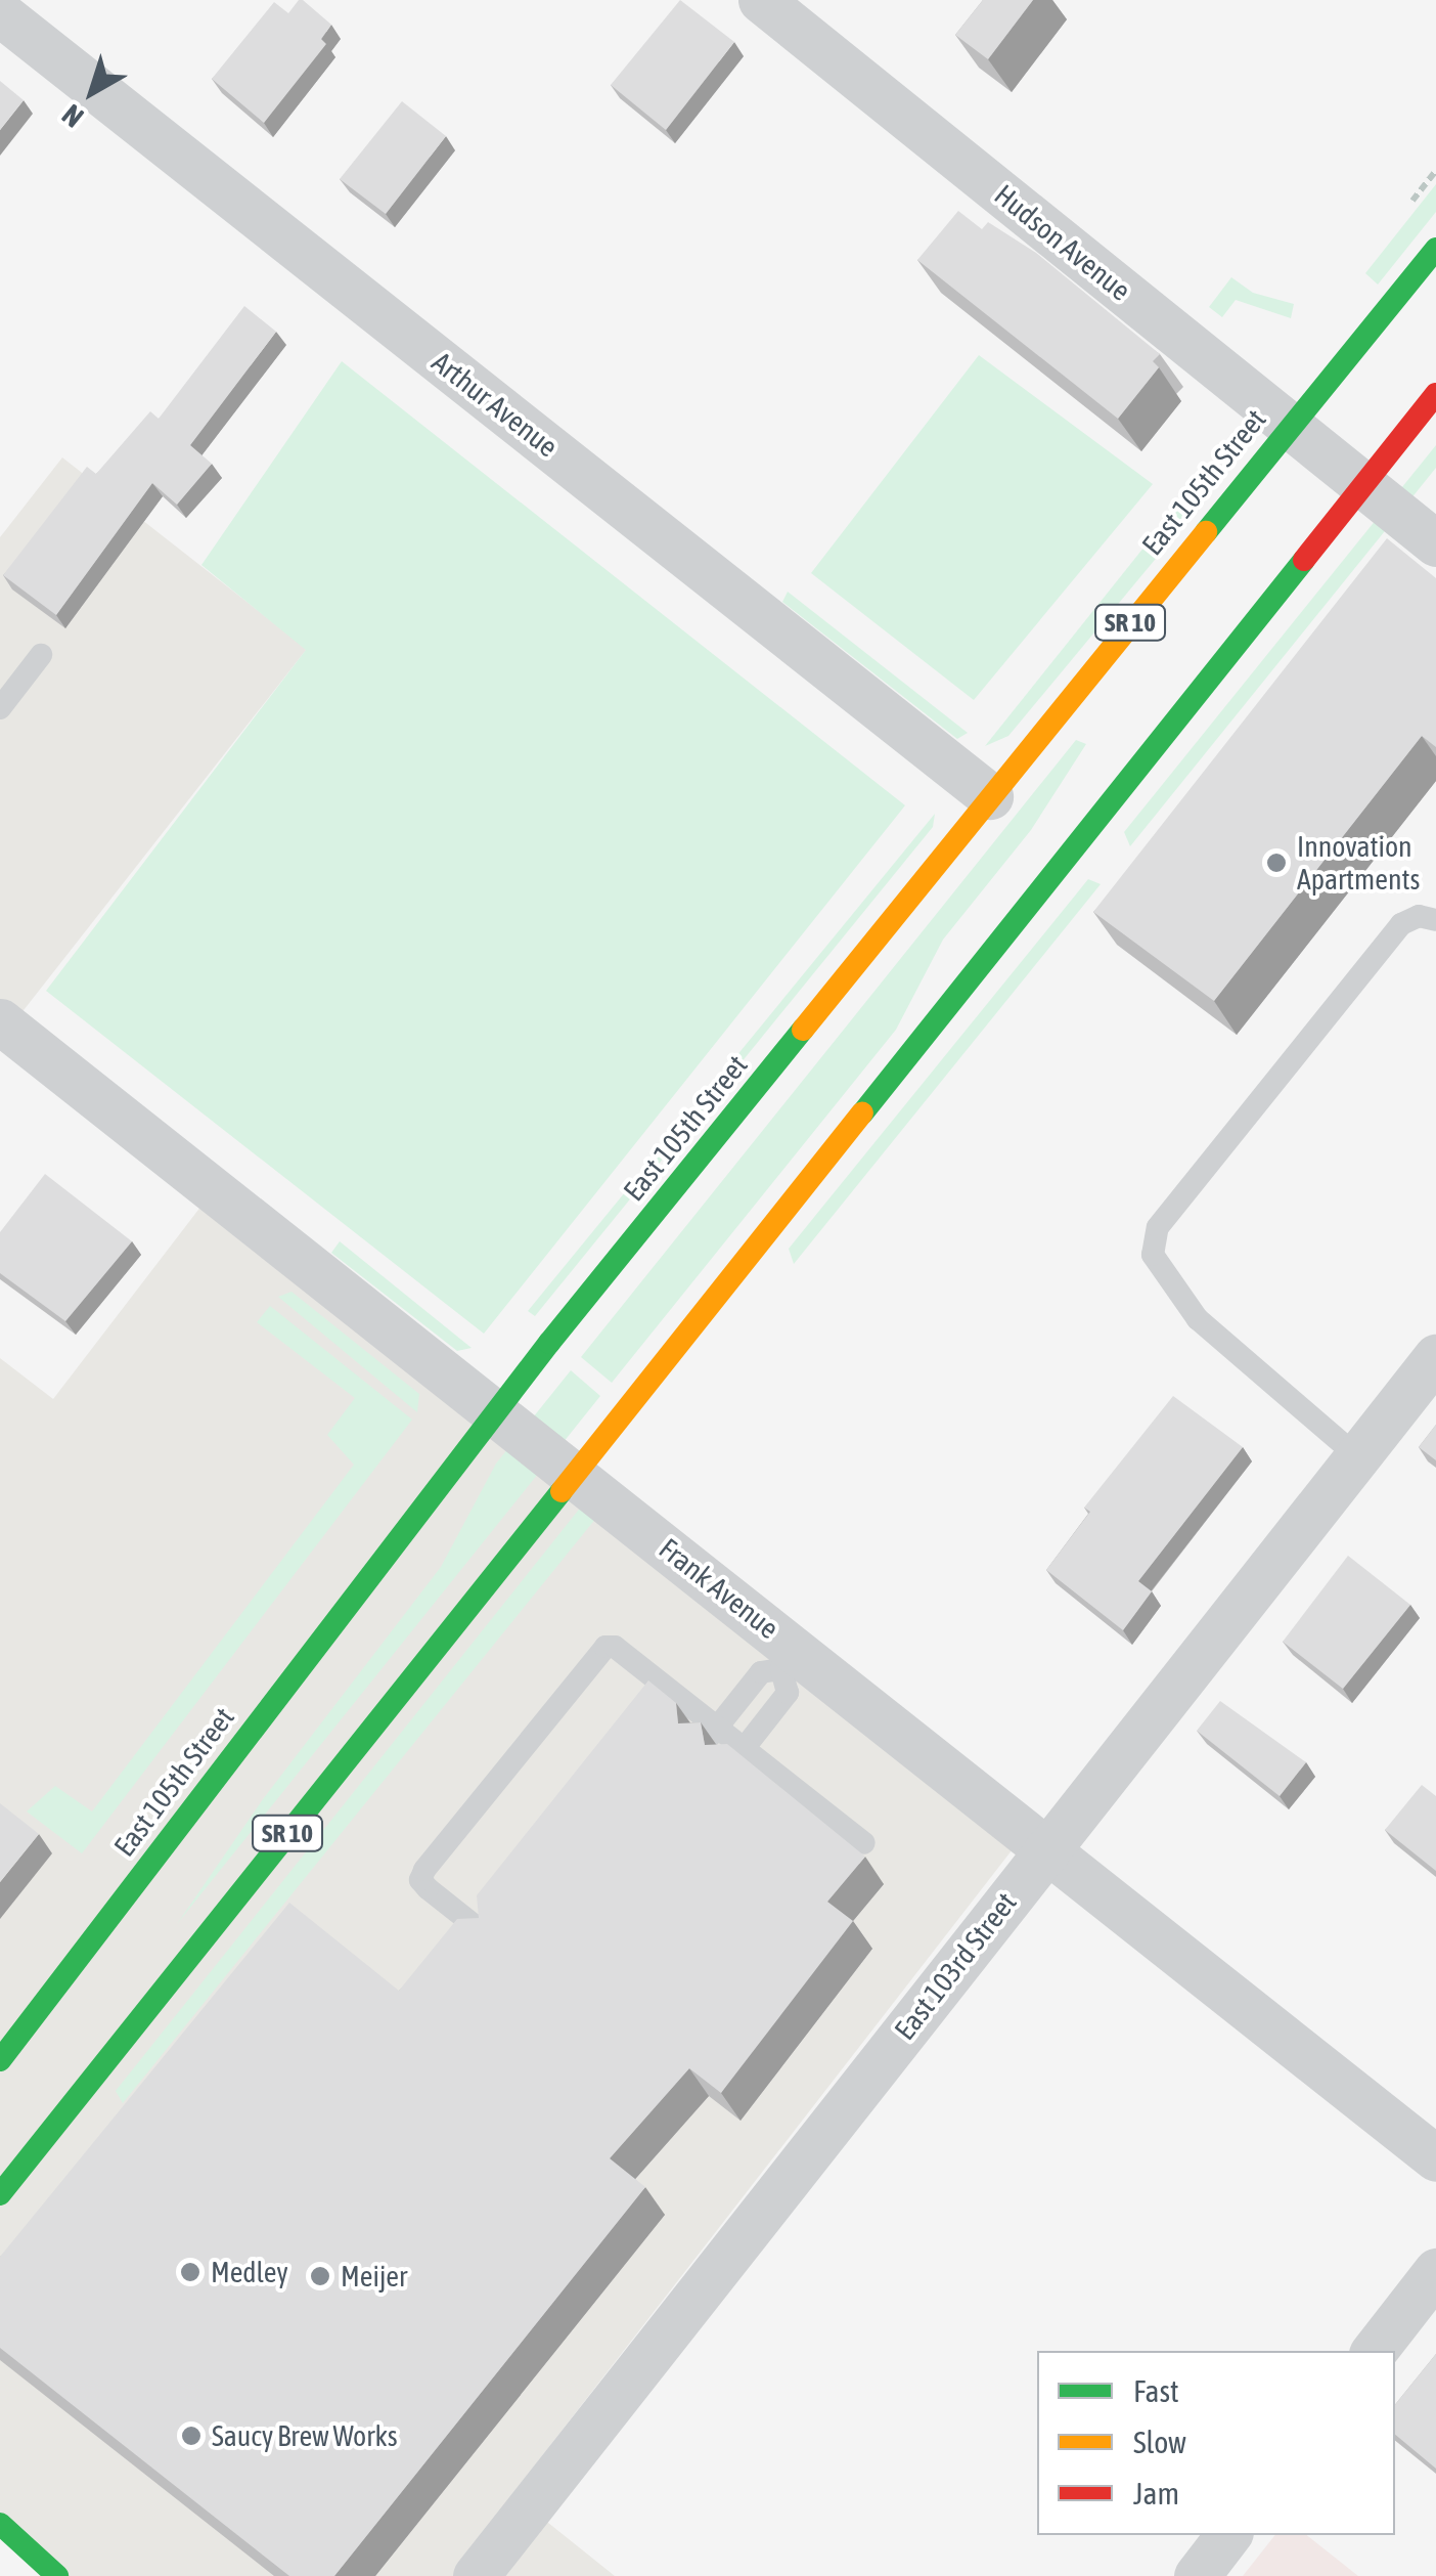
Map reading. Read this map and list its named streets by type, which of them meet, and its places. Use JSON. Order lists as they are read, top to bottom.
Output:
{
  "streets": {
    "main road": ["East 105th Street", "SR 10"],
    "street": [
      "Hudson Avenue",
      "Arthur Avenue",
      "Frank Avenue",
      "East 103rd Street"
    ]
  },
  "crossings": [
    ["Hudson Avenue", "East 105th Street"],
    ["Hudson Avenue", "SR 10"],
    ["Arthur Avenue", "East 105th Street"],
    ["East 105th Street", "Frank Avenue"],
    ["SR 10", "Frank Avenue"],
    ["Frank Avenue", "East 103rd Street"]
  ],
  "places": [
    "Innovation Apartments",
    "Medley",
    "Meijer",
    "Saucy Brew Works"
  ],
  "legend": ["Fast", "Slow", "Jam"],
  "north": "bottom left"
}
